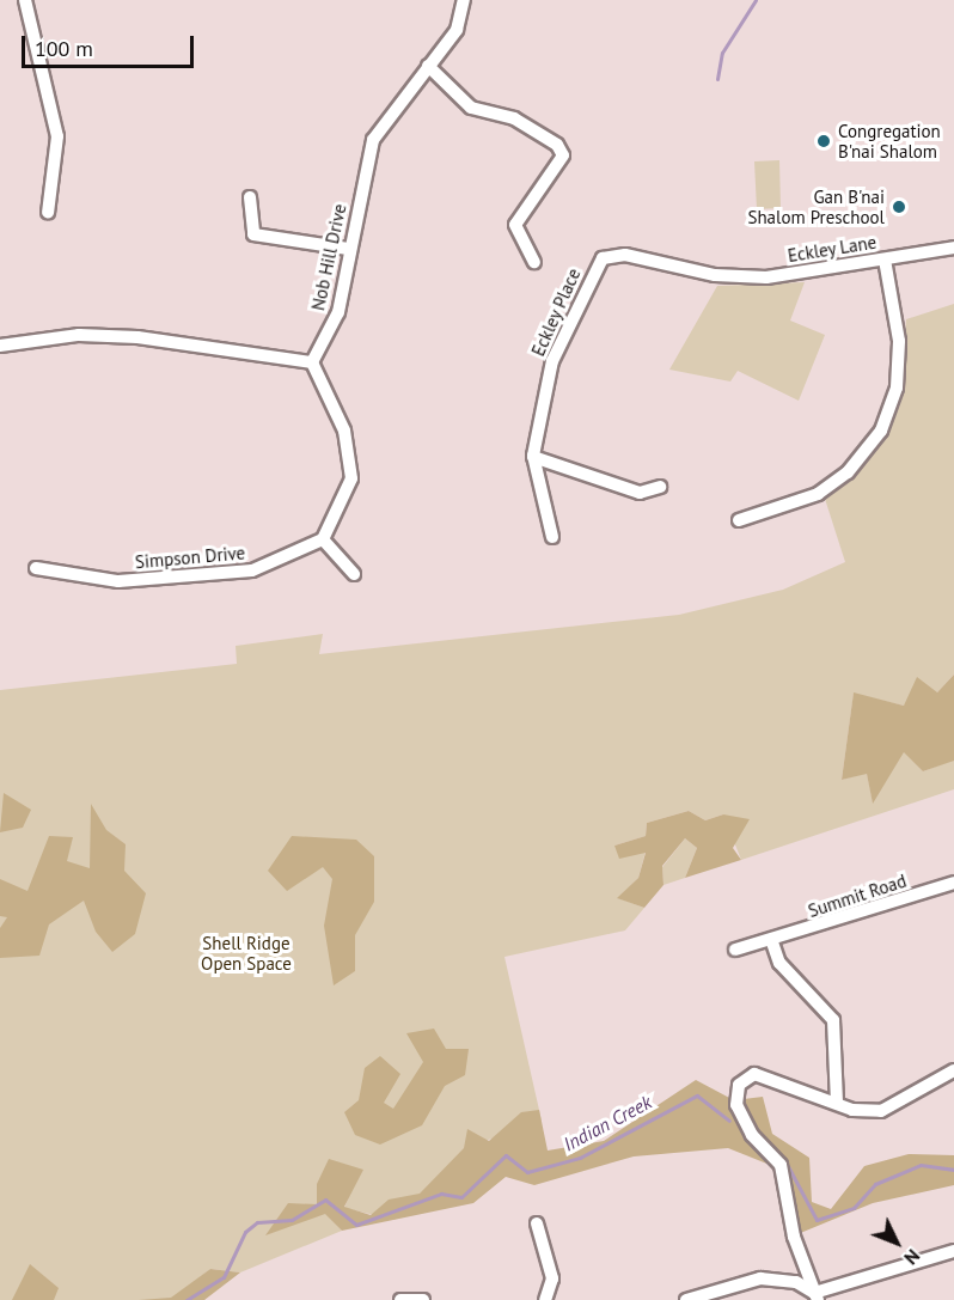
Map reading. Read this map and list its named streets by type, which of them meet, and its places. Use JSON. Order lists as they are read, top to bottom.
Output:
{
  "streets": {
    "street": [
      "Eckley Lane",
      "Nob Hill Drive",
      "Eckley Place",
      "Simpson Drive",
      "Summit Road"
    ]
  },
  "crossings": [
    ["Eckley Lane", "Eckley Place"]
  ],
  "water": ["Indian Creek"],
  "parks": ["Shell Ridge Open Space"],
  "places": ["Congregation B'nai Shalom", "Gan B'nai Shalom Preschool"],
  "scale_bar": "100 m",
  "north": "bottom right"
}
